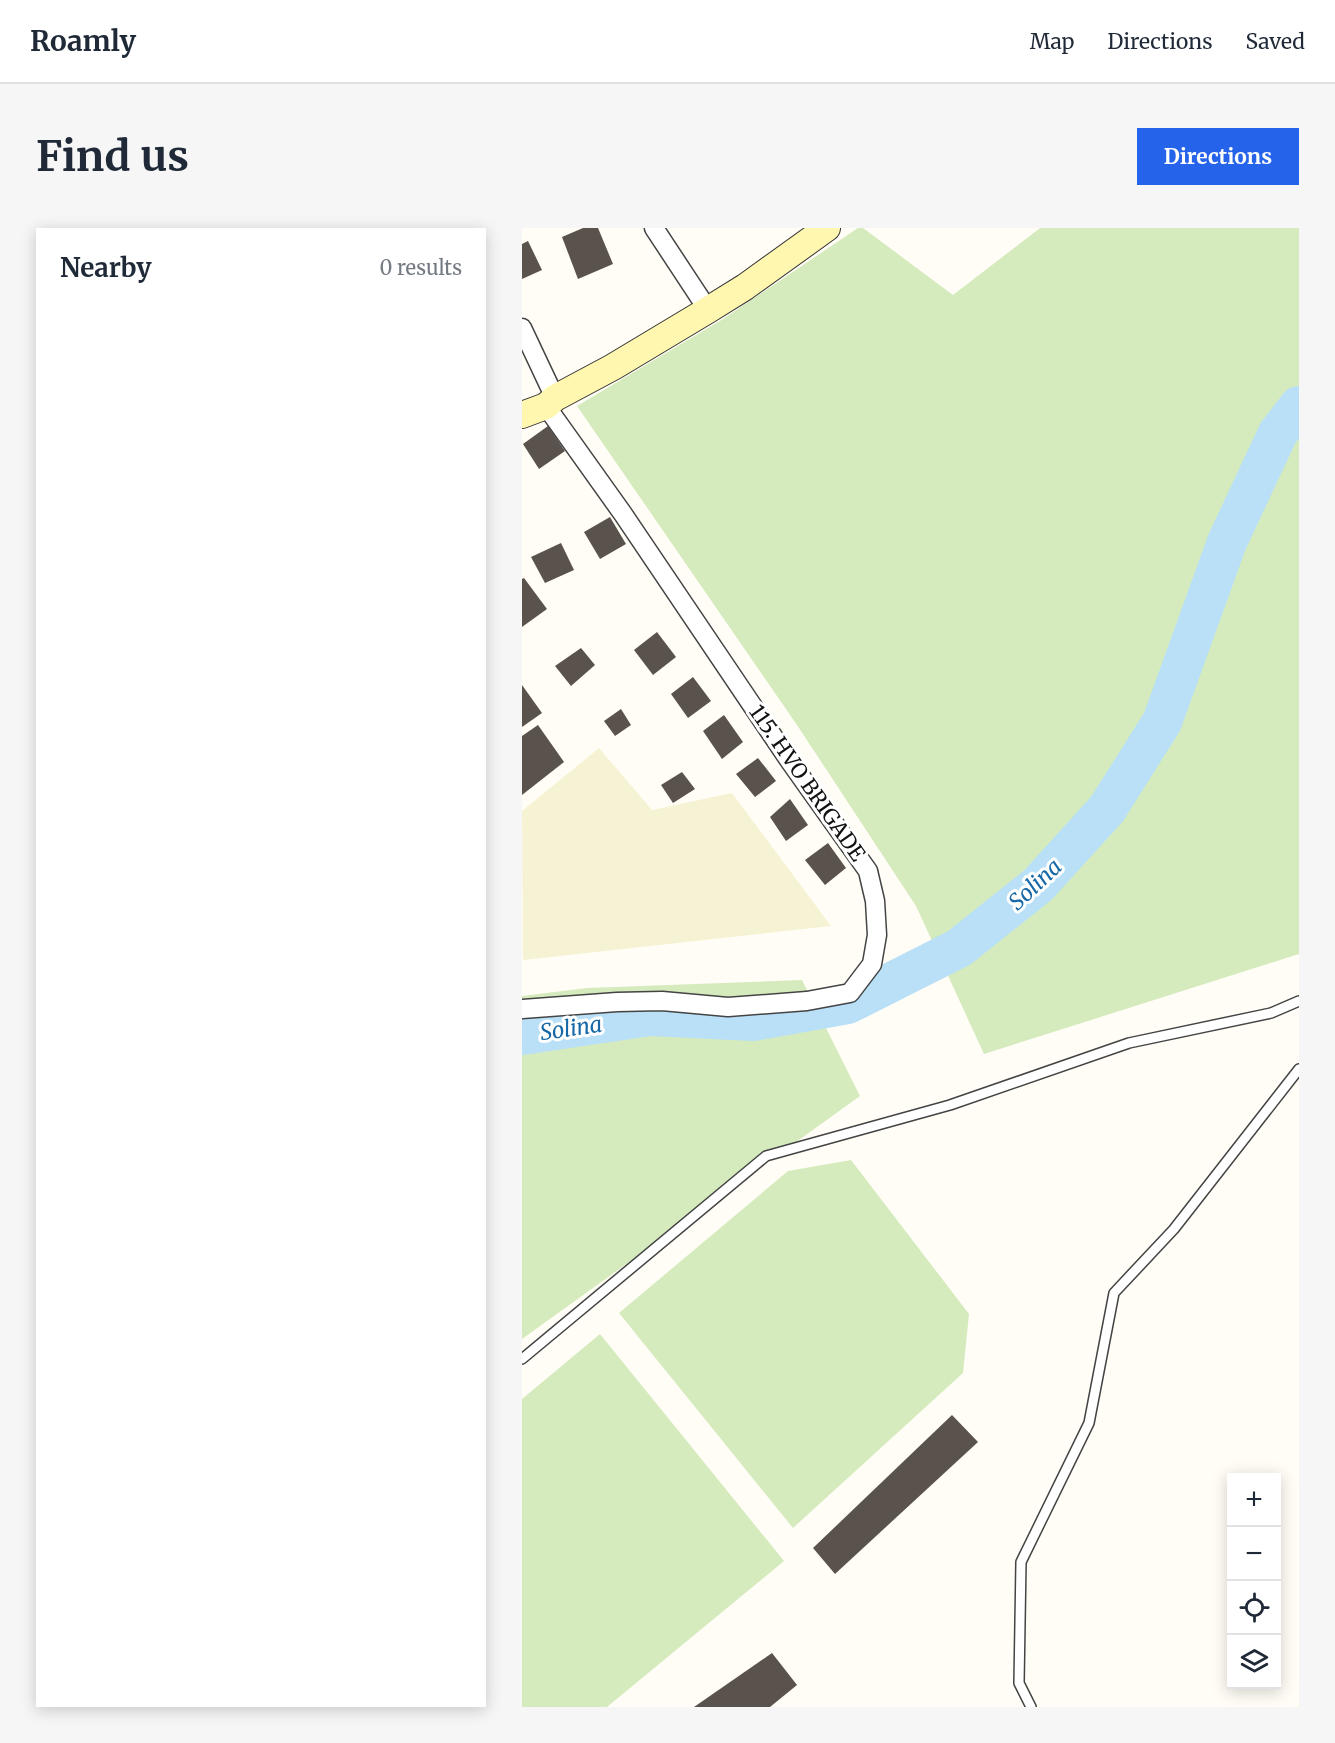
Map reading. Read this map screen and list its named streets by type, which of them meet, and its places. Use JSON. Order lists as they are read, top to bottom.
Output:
{
  "streets": {
    "street": ["115. HVO BRIGADE"]
  },
  "water": ["Solina"],
  "page": {
    "header": "Roamly",
    "nav": ["Map", "Directions", "Saved"],
    "buttons": "Directions",
    "title": "Find us",
    "heading": ["Nearby", "0 results"],
    "map_buttons": ["+", "−"]
  }
}
